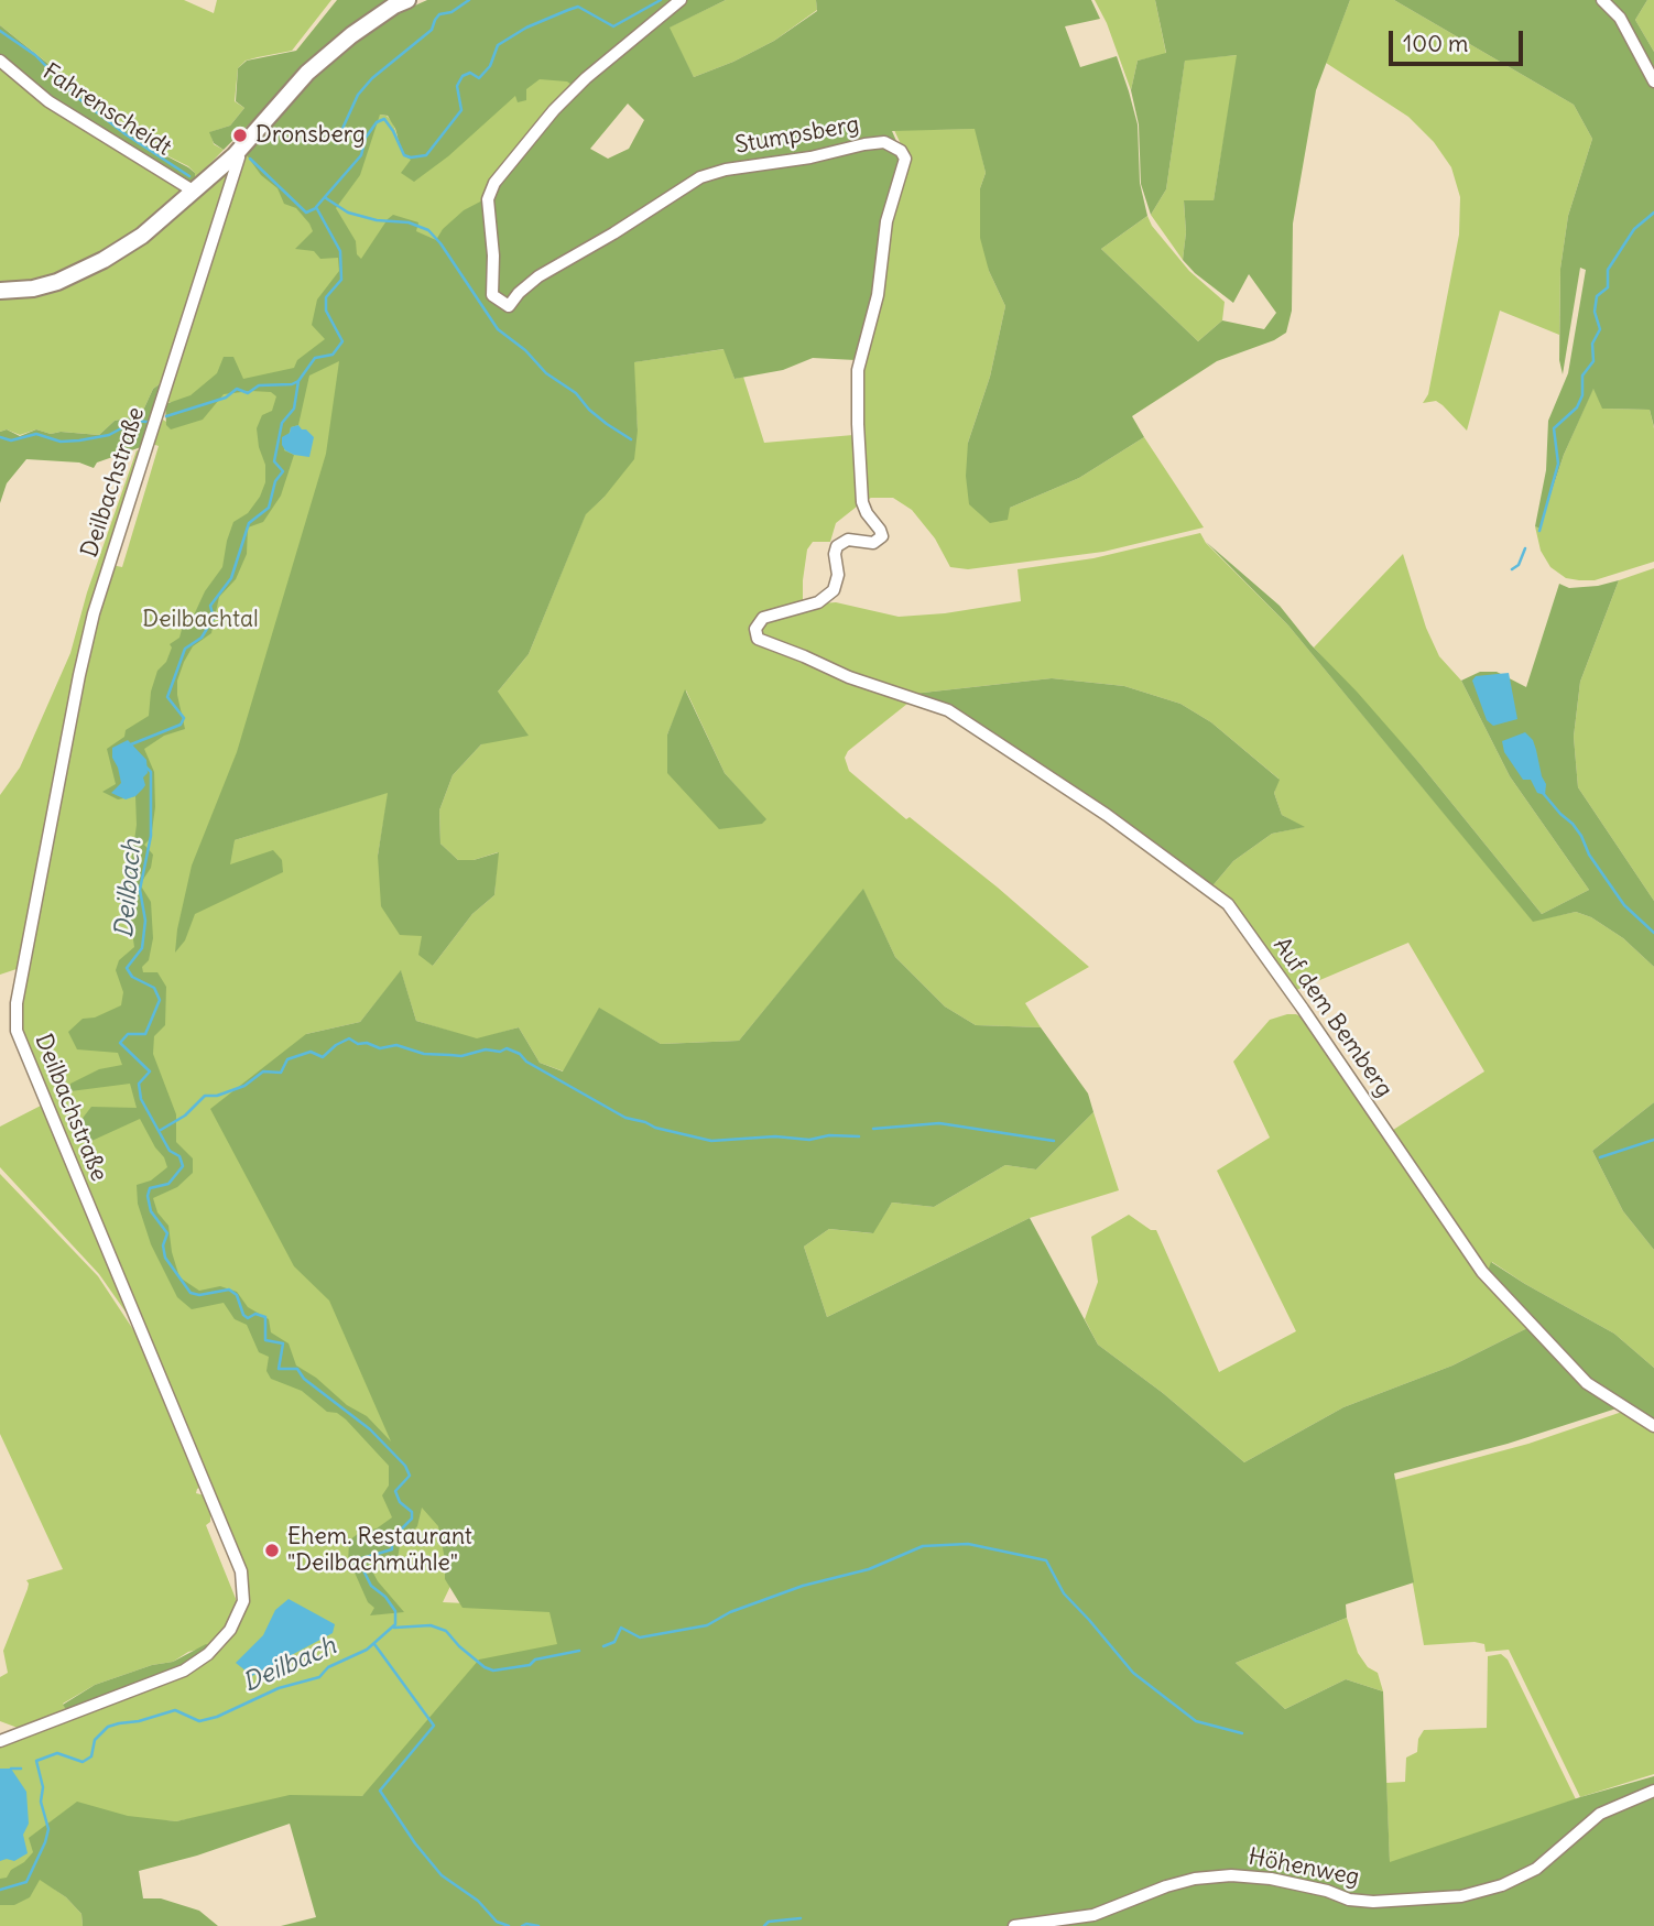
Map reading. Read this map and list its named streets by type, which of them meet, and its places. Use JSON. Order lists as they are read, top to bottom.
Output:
{
  "streets": {
    "street": [
      "Fahrenscheidt",
      "Stumpsberg",
      "Deilbachstraße",
      "Auf dem Bemberg",
      "Höhenweg"
    ]
  },
  "crossings": [
    ["Stumpsberg", "Auf dem Bemberg"]
  ],
  "water": ["Deilbach"],
  "parks": ["Deilbachtal"],
  "places": ["Dronsberg", "Ehem. Restaurant \"Deilbachmühle\""],
  "scale_bar": "100 m"
}
